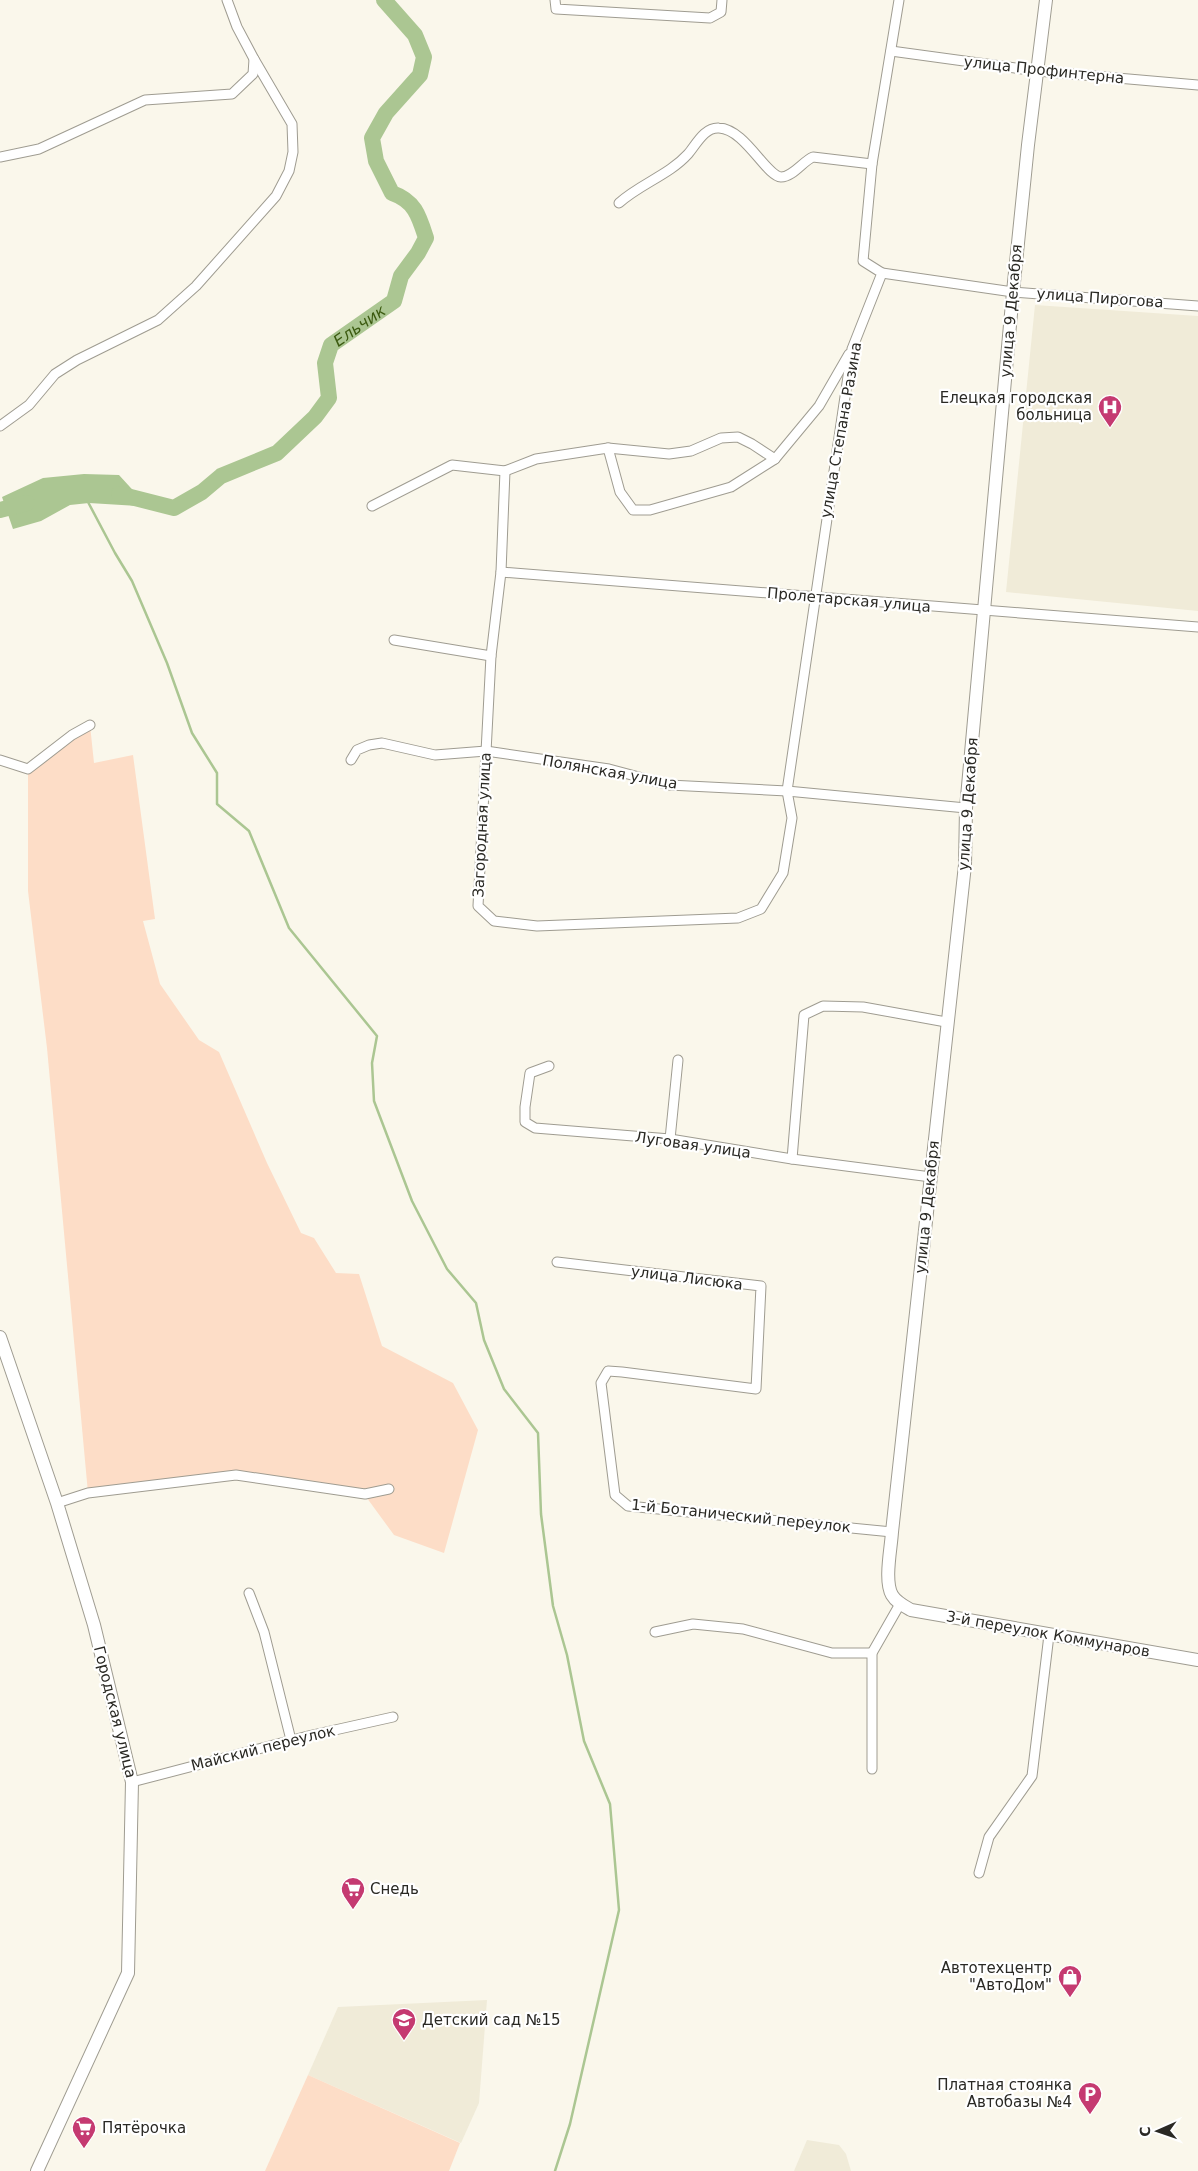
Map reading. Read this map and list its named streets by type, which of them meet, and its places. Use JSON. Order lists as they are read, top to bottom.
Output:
{
  "streets": {
    "street": [
      "улица Профинтерна",
      "улица Пирогова",
      "улица 9 Декабря",
      "улица Степана Разина",
      "Пролетарская улица",
      "Полянская улица",
      "Загородная улица",
      "Луговая улица",
      "улица Лисюка",
      "1-й Ботанический переулок",
      "3-й переулок Коммунаров",
      "Городская улица",
      "Майский переулок"
    ]
  },
  "crossings": [
    ["улица Профинтерна", "улица 9 Декабря"],
    ["улица Пирогова", "улица 9 Декабря"],
    ["улица Пирогова", "улица Степана Разина"],
    ["улица 9 Декабря", "Пролетарская улица"],
    ["улица 9 Декабря", "Полянская улица"],
    ["улица 9 Декабря", "Луговая улица"],
    ["улица 9 Декабря", "1-й Ботанический переулок"],
    ["улица 9 Декабря", "3-й переулок Коммунаров"],
    ["улица Степана Разина", "Пролетарская улица"],
    ["улица Степана Разина", "Полянская улица"],
    ["улица Степана Разина", "Загородная улица"],
    ["Пролетарская улица", "Загородная улица"],
    ["Полянская улица", "Загородная улица"],
    ["улица Лисюка", "1-й Ботанический переулок"],
    ["Городская улица", "Майский переулок"]
  ],
  "water": ["Ельчик"],
  "places": {
    "hospital": ["Елецкая городская больница"],
    "supermarket": ["Снедь", "Пятёрочка"],
    "shop": ["Автотехцентр \"АвтоДом\""],
    "school or university": ["Детский сад №15"],
    "parking": ["Платная стоянка Автобазы №4"]
  },
  "north": "left"
}
